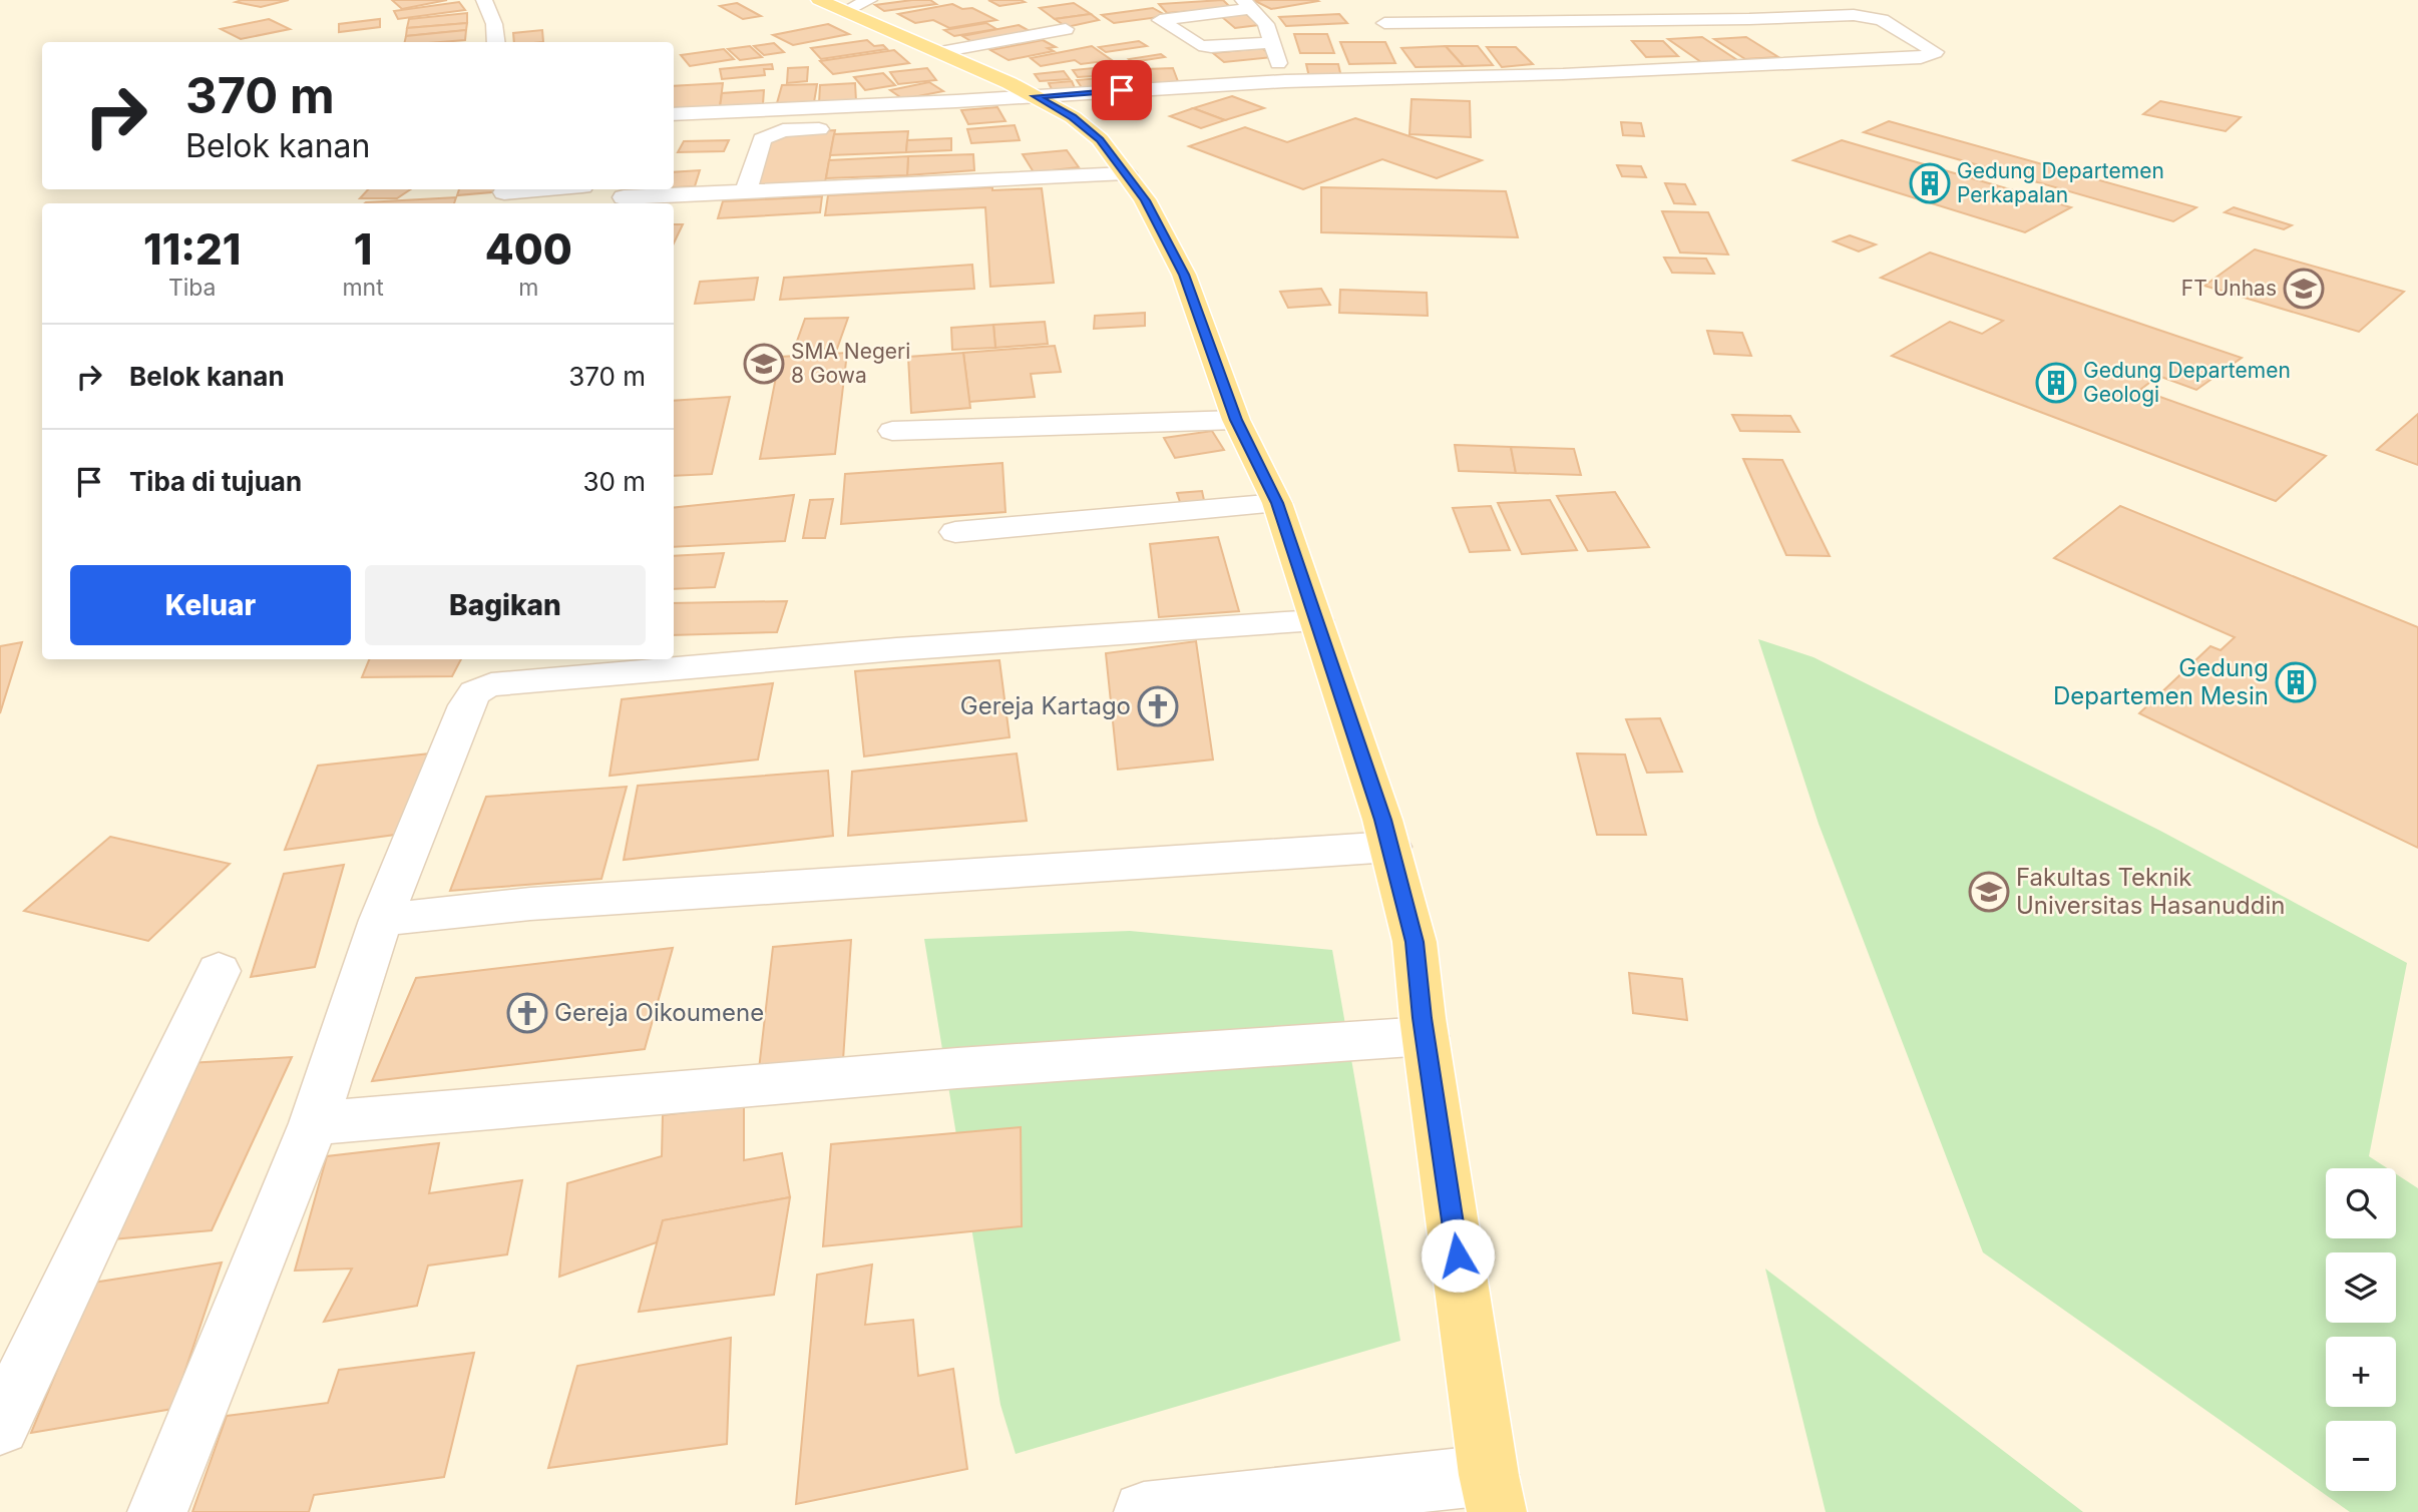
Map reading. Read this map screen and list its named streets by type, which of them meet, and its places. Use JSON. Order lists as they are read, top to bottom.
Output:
{
  "places": {
    "building": ["Gedung Departemen Perkapalan", "Gedung Departemen Geologi", "Gedung Departemen Mesin"],
    "school or university": ["FT Unhas", "SMA Negeri 8 Gowa", "Fakultas Teknik Universitas Hasanuddin"],
    "church": ["Gereja Kartago", "Gereja Oikoumene"]
  },
  "page": {
    "turn": ["370 m", "Belok kanan"],
    "eta": [
      "11:21",
      "Tiba",
      "1",
      "mnt",
      "400",
      "m"
    ],
    "list": [
      {
        "name": "Belok kanan",
        "value": "370 m"
      },
      {
        "name": "Tiba di tujuan",
        "value": "30 m"
      }
    ],
    "buttons": ["Keluar", "Bagikan"],
    "map_buttons": ["+", "−"]
  }
}
